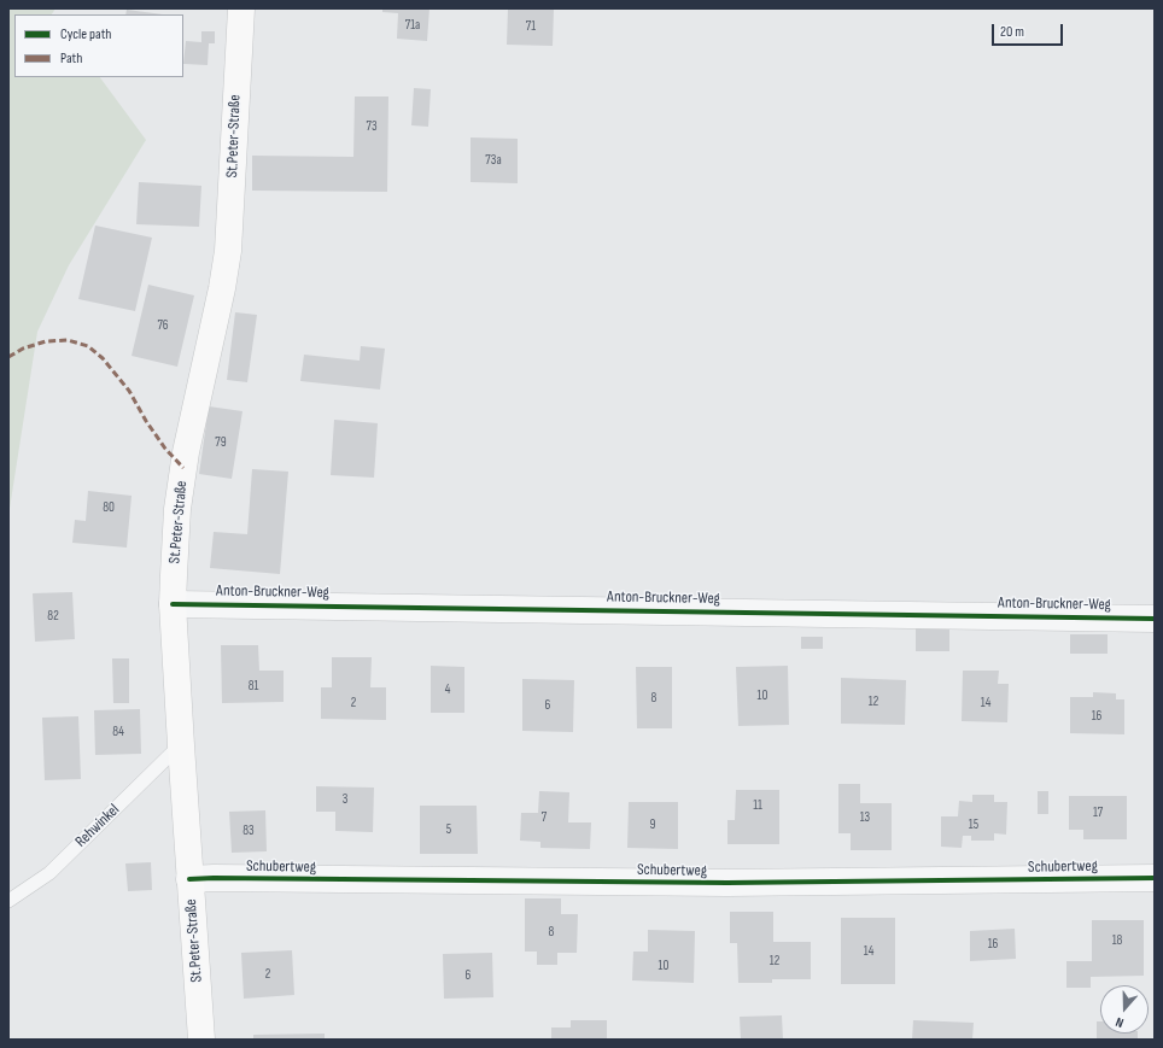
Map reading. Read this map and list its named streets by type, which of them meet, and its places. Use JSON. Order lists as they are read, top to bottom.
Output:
{
  "streets": {
    "main road": ["St.Peter-Straße"],
    "street": ["Anton-Bruckner-Weg", "Schubertweg"],
    "lane": ["Rehwinkel"]
  },
  "crossings": [
    ["St.Peter-Straße", "Anton-Bruckner-Weg"],
    ["St.Peter-Straße", "Rehwinkel"],
    ["St.Peter-Straße", "Schubertweg"]
  ],
  "house_numbers": [
    "71a",
    "71",
    "73",
    "73a",
    "76",
    "79",
    "80",
    "82",
    "81",
    "4",
    "10",
    "8",
    "12",
    "2",
    "14",
    "6",
    "16",
    "84",
    "3",
    "11",
    "17",
    "7",
    "13",
    "9",
    "15",
    "5",
    "83",
    "8",
    "18",
    "16",
    "14",
    "12",
    "10",
    "2",
    "6"
  ],
  "legend": ["Cycle path", "Path"],
  "scale_bar": "20 m",
  "north": "bottom"
}
